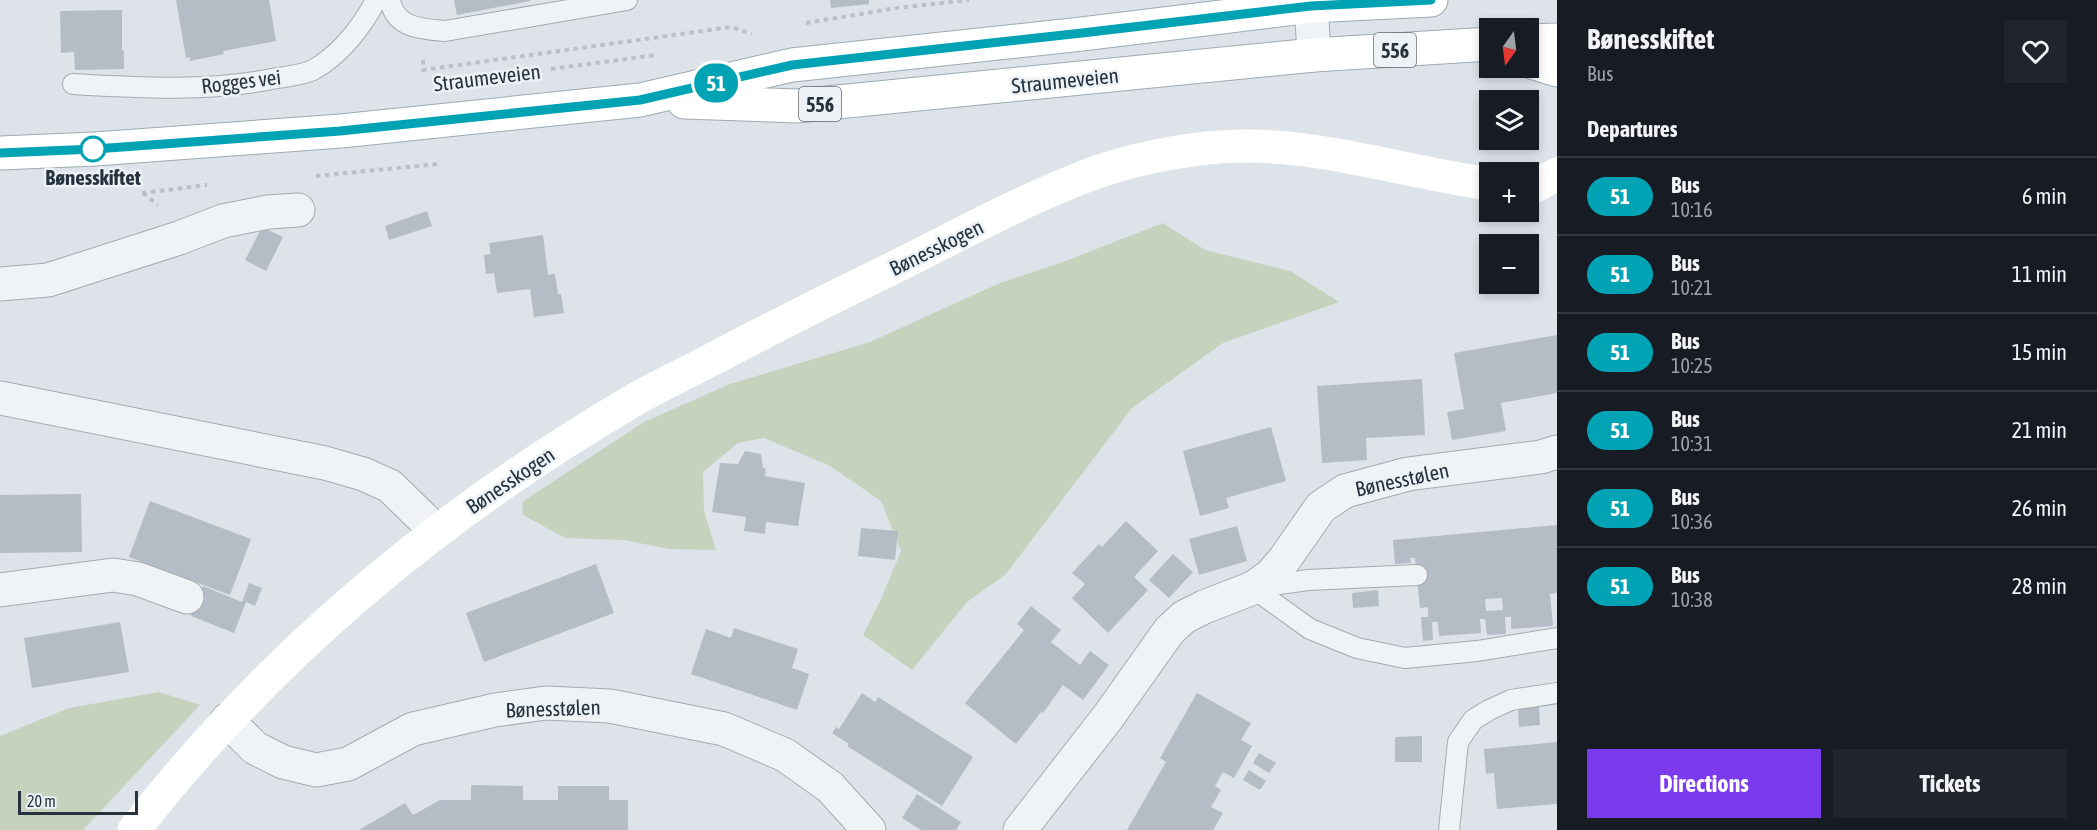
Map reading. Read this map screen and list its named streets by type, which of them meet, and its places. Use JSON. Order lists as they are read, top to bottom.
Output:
{
  "streets": {
    "main road": ["556", "Straumeveien", "Bønesskogen"],
    "street": ["Bønesstølen"],
    "lane": ["Rogges vei"]
  },
  "crossings": [
    ["Bønesskogen", "Bønesstølen"]
  ],
  "places": ["Bønesskiftet"],
  "lines": ["bus line 51"],
  "scale_bar": "20 m",
  "north": "bottom",
  "page": {
    "on_map": "51",
    "heading": [
      ["Bønesskiftet", "Bus"],
      "Departures"
    ],
    "map_buttons": ["+", "−"],
    "list": [
      {
        "mark": "51",
        "name": "Bus",
        "note": "10:16",
        "value": "6 min"
      },
      {
        "mark": "51",
        "name": "Bus",
        "note": "10:21",
        "value": "11 min"
      },
      {
        "mark": "51",
        "name": "Bus",
        "note": "10:25",
        "value": "15 min"
      },
      {
        "mark": "51",
        "name": "Bus",
        "note": "10:31",
        "value": "21 min"
      },
      {
        "mark": "51",
        "name": "Bus",
        "note": "10:36",
        "value": "26 min"
      },
      {
        "mark": "51",
        "name": "Bus",
        "note": "10:38",
        "value": "28 min"
      }
    ],
    "buttons": ["Directions", "Tickets"],
    "scale": "20 m"
  }
}
